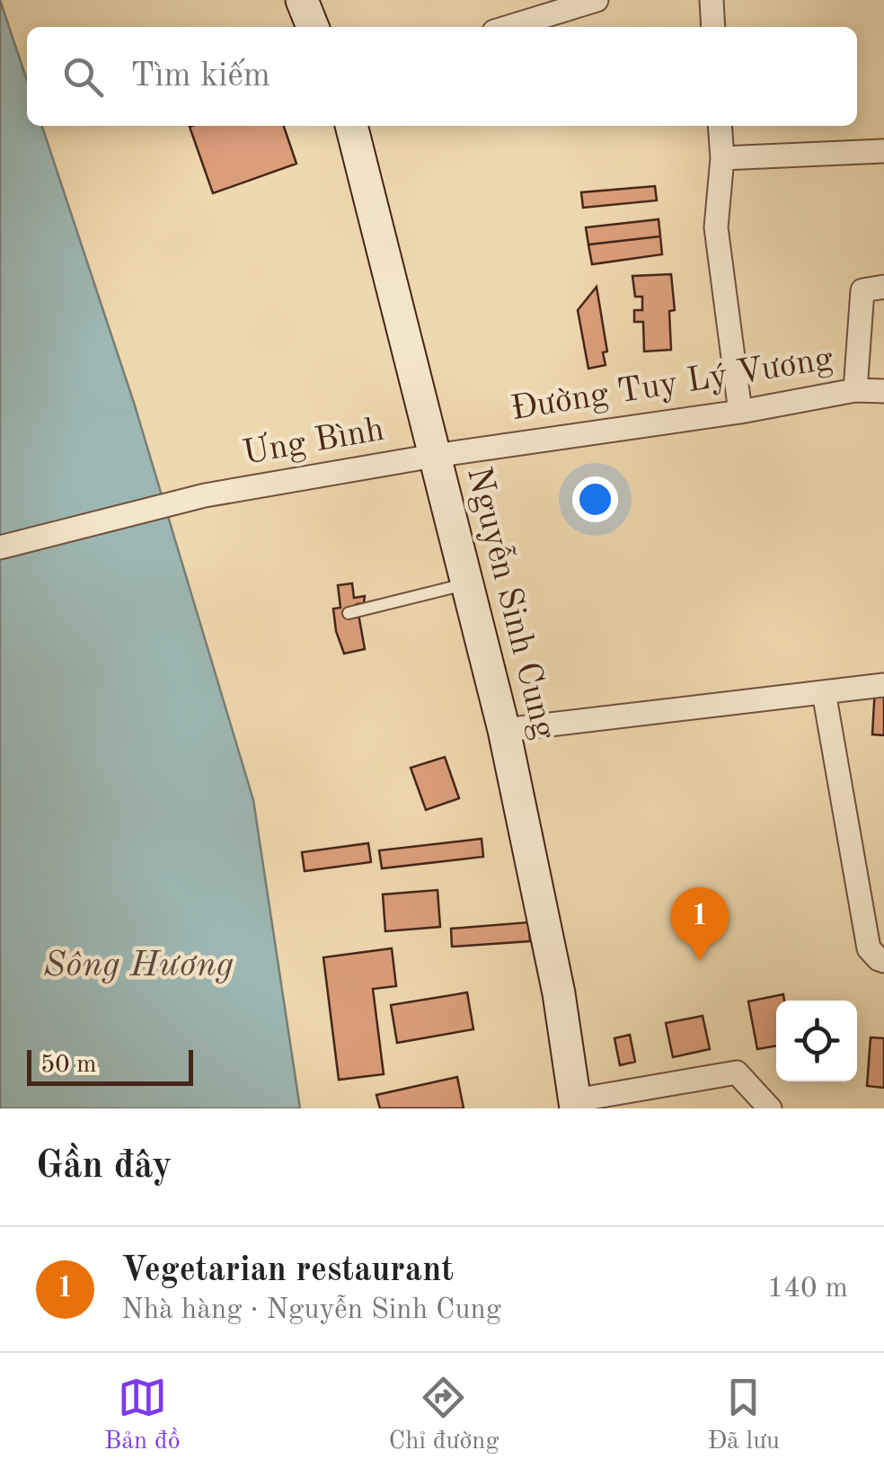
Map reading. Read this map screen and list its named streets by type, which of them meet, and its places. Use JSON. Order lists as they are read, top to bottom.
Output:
{
  "streets": {
    "main road": ["Nguyễn Sinh Cung"],
    "street": ["Đường Tuy Lý Vương", "Ưng Bình"]
  },
  "crossings": [
    ["Đường Tuy Lý Vương", "Ưng Bình"],
    ["Đường Tuy Lý Vương", "Nguyễn Sinh Cung"],
    ["Ưng Bình", "Nguyễn Sinh Cung"]
  ],
  "water": ["Sông Hương"],
  "scale_bar": "50 m",
  "page": {
    "search": "Tìm kiếm",
    "pins": "1",
    "scale": "50 m",
    "heading": "Gần đây",
    "list": [
      {
        "mark": "1",
        "name": "Vegetarian restaurant",
        "note": "Nhà hàng · Nguyễn Sinh Cung",
        "value": "140 m"
      }
    ],
    "nav": ["Bản đồ", "Chỉ đường", "Đã lưu"]
  }
}
